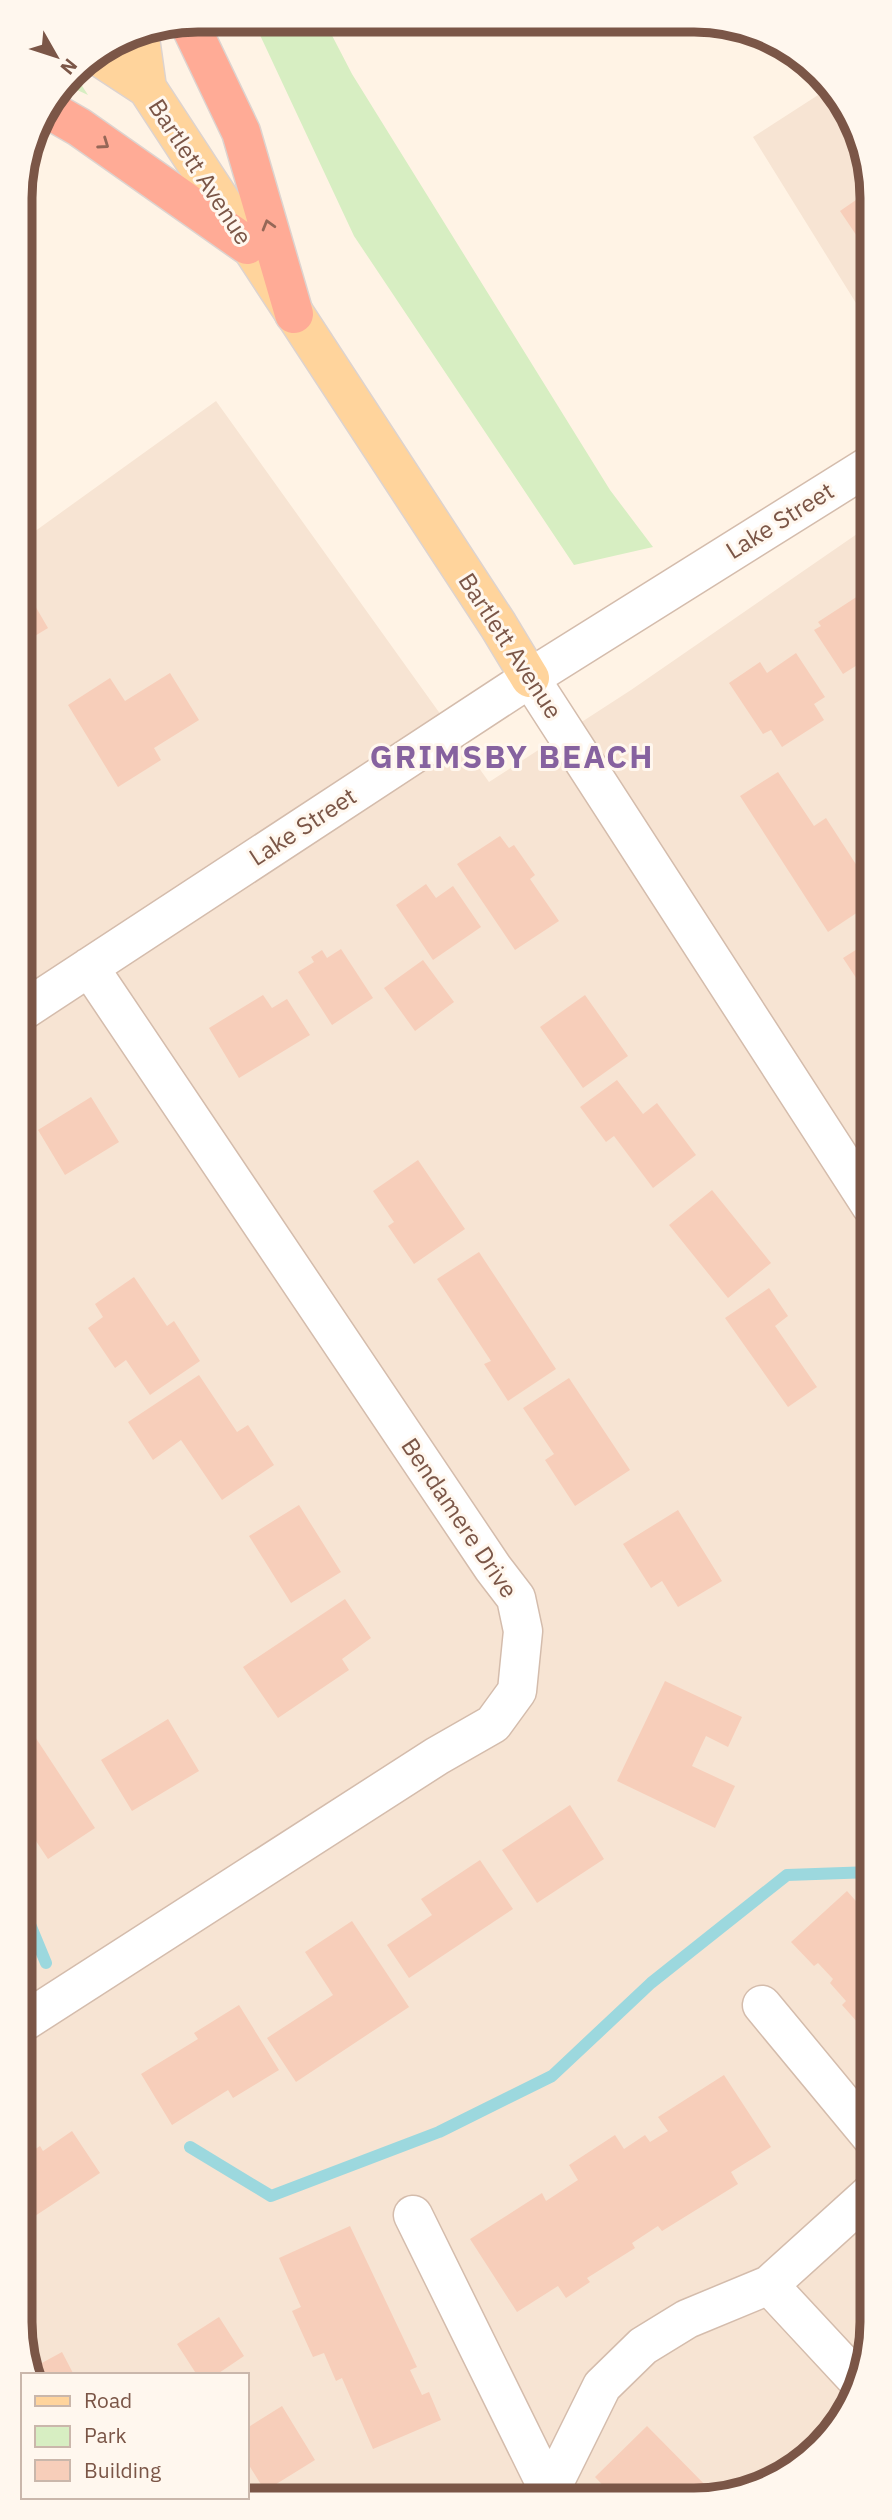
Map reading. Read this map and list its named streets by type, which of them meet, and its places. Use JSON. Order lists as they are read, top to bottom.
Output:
{
  "streets": {
    "main road": ["Bartlett Avenue"],
    "street": ["Lake Street", "Bendamere Drive"]
  },
  "crossings": [
    ["Bartlett Avenue", "Lake Street"],
    ["Lake Street", "Bendamere Drive"]
  ],
  "districts": ["GRIMSBY BEACH"],
  "legend": ["Road", "Park", "Building"],
  "north": "bottom right"
}
